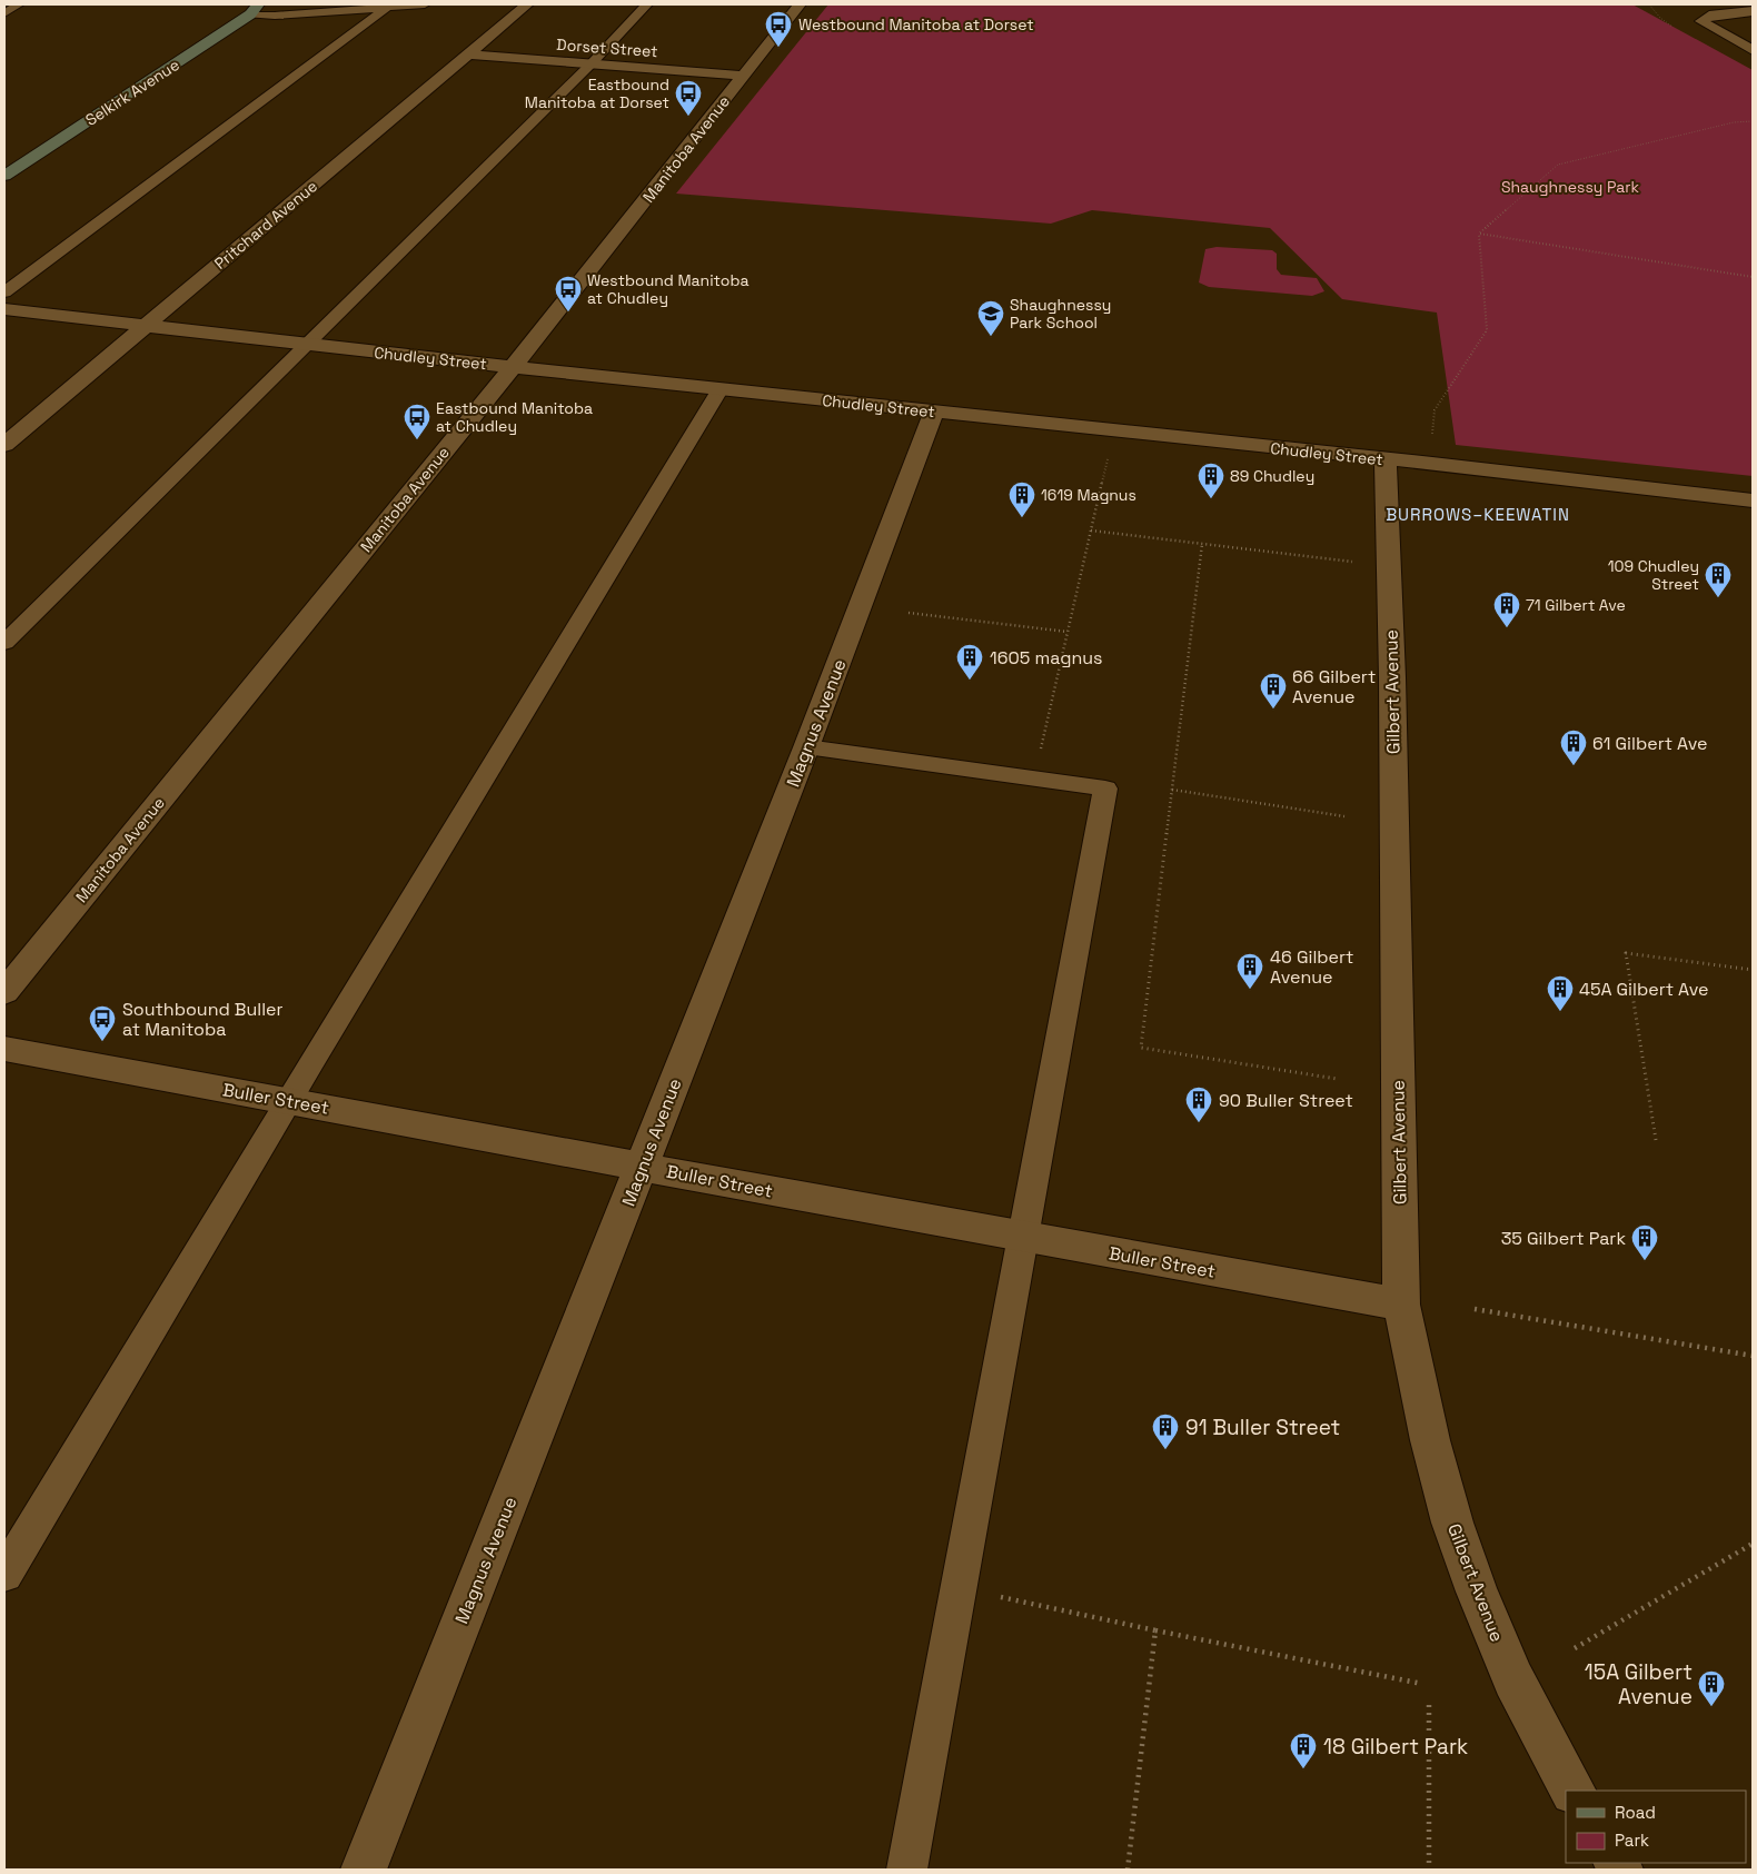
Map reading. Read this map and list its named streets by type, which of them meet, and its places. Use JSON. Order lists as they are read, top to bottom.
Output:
{
  "streets": {
    "street": [
      "Dorset Street",
      "Selkirk Avenue",
      "Manitoba Avenue",
      "Pritchard Avenue",
      "Chudley Street",
      "Gilbert Avenue",
      "Magnus Avenue",
      "Buller Street"
    ]
  },
  "crossings": [
    ["Dorset Street", "Manitoba Avenue"],
    ["Dorset Street", "Pritchard Avenue"],
    ["Manitoba Avenue", "Chudley Street"],
    ["Pritchard Avenue", "Chudley Street"],
    ["Chudley Street", "Gilbert Avenue"],
    ["Chudley Street", "Magnus Avenue"],
    ["Gilbert Avenue", "Buller Street"],
    ["Magnus Avenue", "Buller Street"]
  ],
  "districts": ["BURROWS–KEEWATIN"],
  "parks": ["Shaughnessy Park"],
  "places": {
    "bus stop": [
      "Westbound Manitoba at Dorset",
      "Eastbound Manitoba at Dorset",
      "Westbound Manitoba at Chudley",
      "Eastbound Manitoba at Chudley",
      "Southbound Buller at Manitoba"
    ],
    "school or university": ["Shaughnessy Park School"],
    "building": [
      "89 Chudley",
      "1619 Magnus",
      "109 Chudley Street",
      "71 Gilbert Ave",
      "1605 magnus",
      "66 Gilbert Avenue",
      "61 Gilbert Ave",
      "46 Gilbert Avenue",
      "45A Gilbert Ave",
      "90 Buller Street",
      "35 Gilbert Park",
      "91 Buller Street",
      "15A Gilbert Avenue",
      "18 Gilbert Park"
    ]
  },
  "legend": ["Road", "Park"]
}
